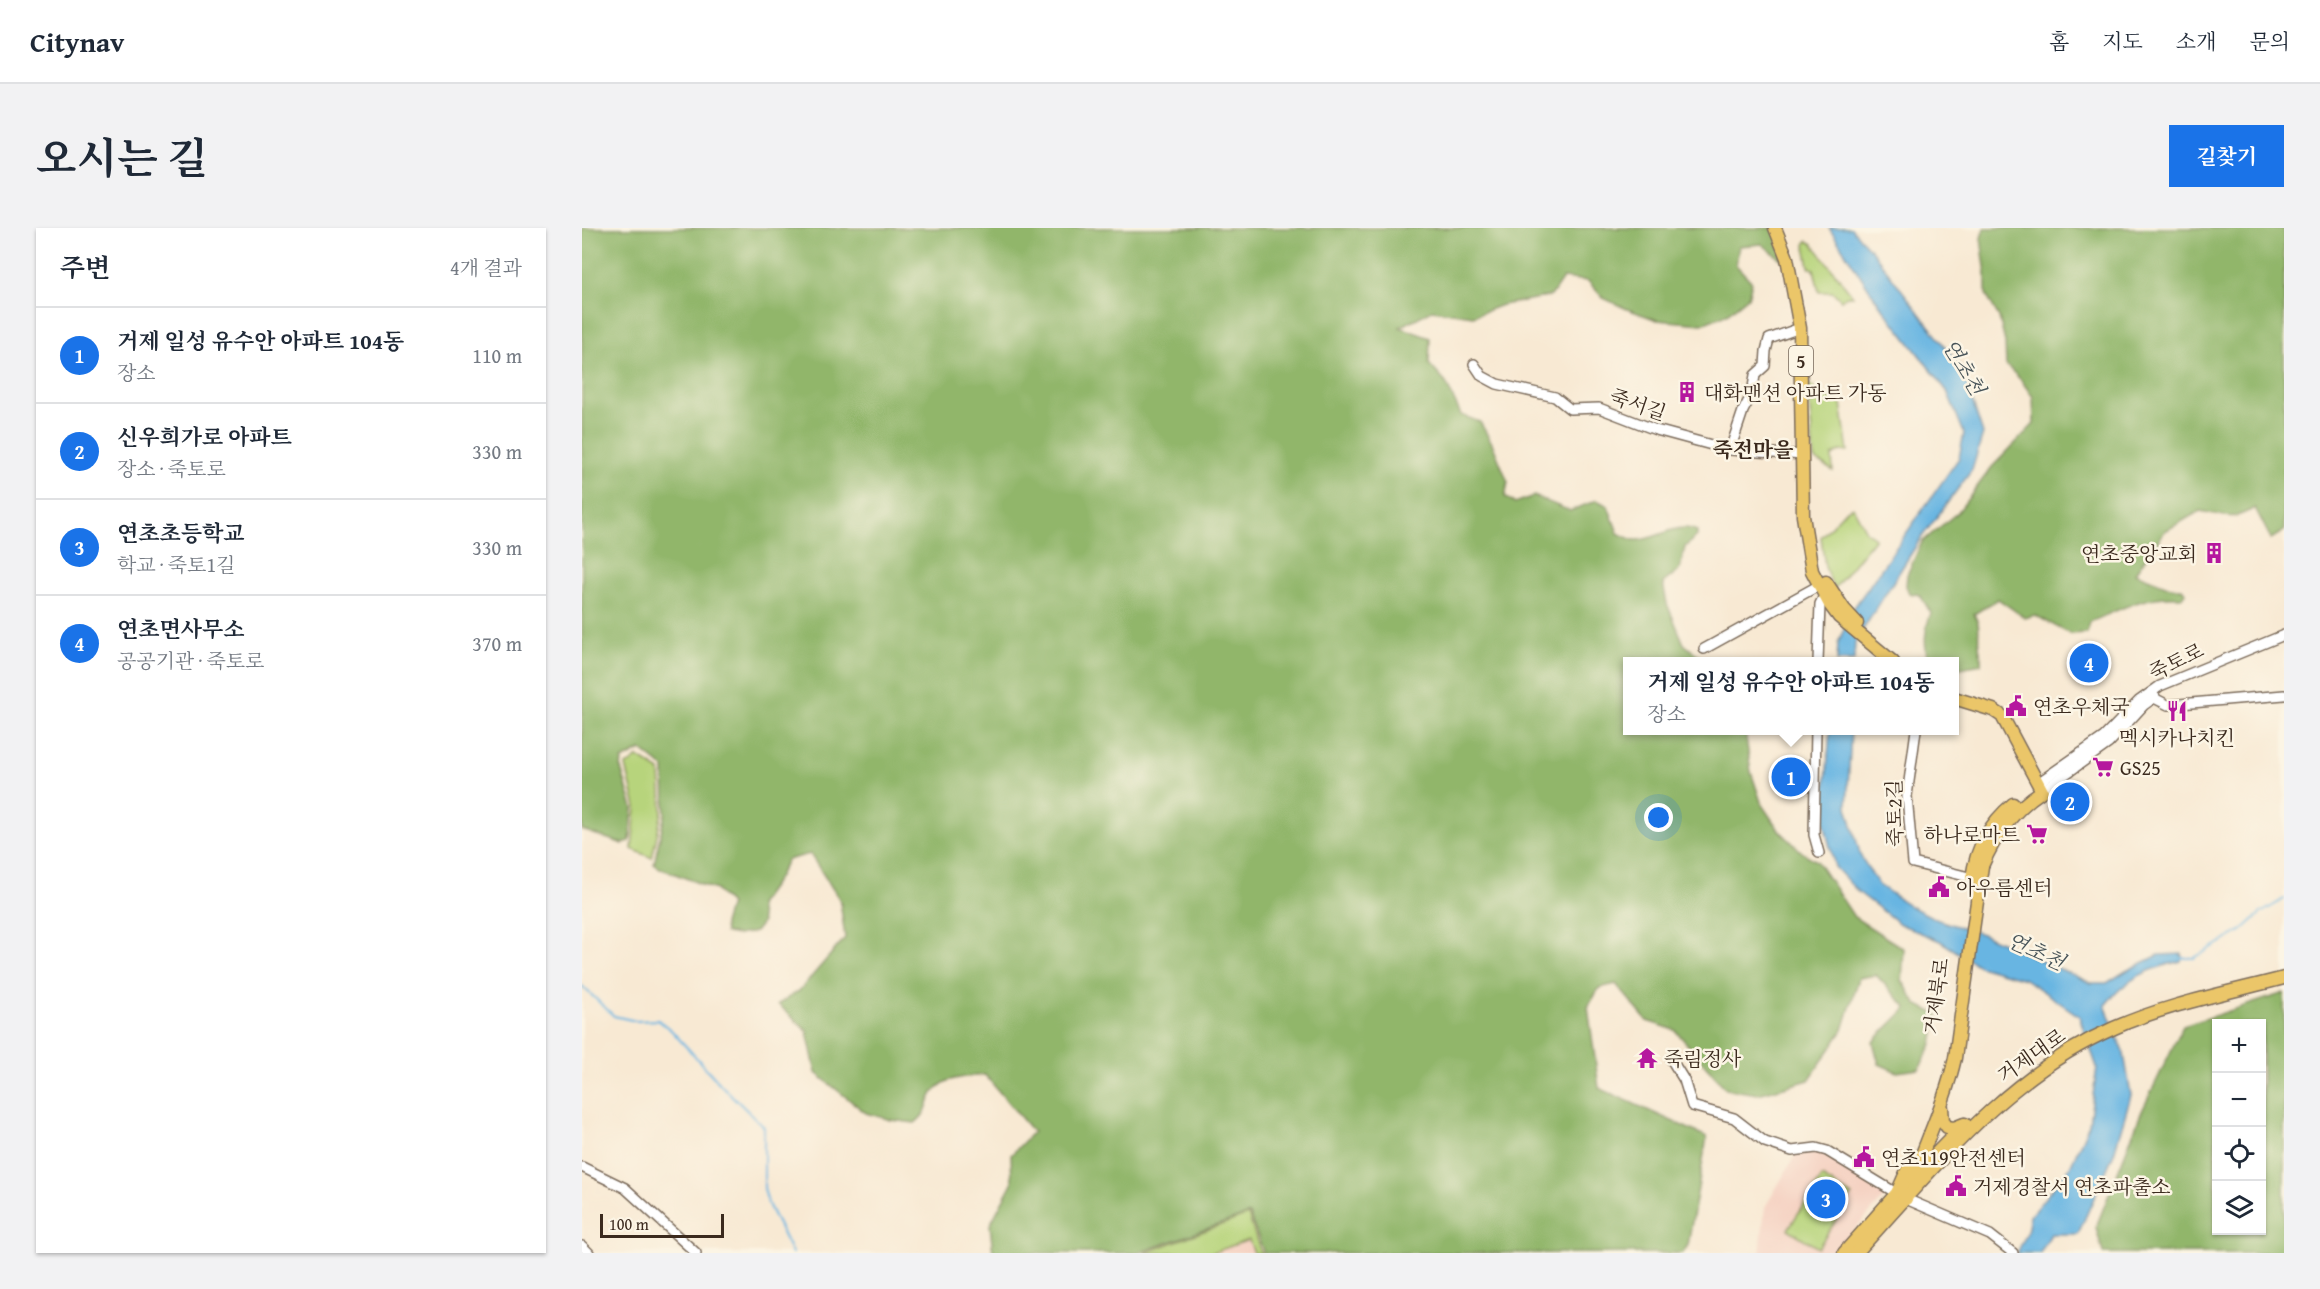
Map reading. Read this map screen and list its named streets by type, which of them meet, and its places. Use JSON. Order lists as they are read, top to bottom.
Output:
{
  "streets": {
    "main road": ["5", "거제북로", "거제대로"],
    "street": ["죽서길", "죽토로", "죽토2길"]
  },
  "crossings": [
    ["5", "죽서길"],
    ["죽토로", "거제북로"],
    ["죽토2길", "거제북로"],
    ["거제북로", "거제대로"]
  ],
  "districts": ["죽전마을"],
  "water": ["연초천"],
  "places": {
    "building": ["대화맨션 아파트 가동", "연초중앙교회"],
    "public building": [
      "연초우체국",
      "아우름센터",
      "연초119안전센터",
      "거제경찰서 연초파출소"
    ],
    "restaurant": ["멕시카나치킨"],
    "supermarket": ["GS25", "하나로마트"],
    "temple": ["죽림정사"]
  },
  "scale_bar": "100 m",
  "page": {
    "header": "Citynav",
    "nav": [
      "홈",
      "지도",
      "소개",
      "문의"
    ],
    "title": "오시는 길",
    "buttons": "길찾기",
    "heading": ["주변", "4개 결과"],
    "list": [
      {
        "mark": "1",
        "name": "거제 일성 유수안 아파트 104동",
        "note": "장소",
        "value": "110 m"
      },
      {
        "mark": "2",
        "name": "신우희가로 아파트",
        "note": "장소 · 죽토로",
        "value": "330 m"
      },
      {
        "mark": "3",
        "name": "연초초등학교",
        "note": "학교 · 죽토1길",
        "value": "330 m"
      },
      {
        "mark": "4",
        "name": "연초면사무소",
        "note": "공공기관 · 죽토로",
        "value": "370 m"
      }
    ],
    "pins": [
      "4",
      "1",
      "2",
      "3"
    ],
    "popup": ["거제 일성 유수안 아파트 104동", "장소"],
    "map_buttons": ["+", "−"],
    "scale": "100 m"
  }
}
